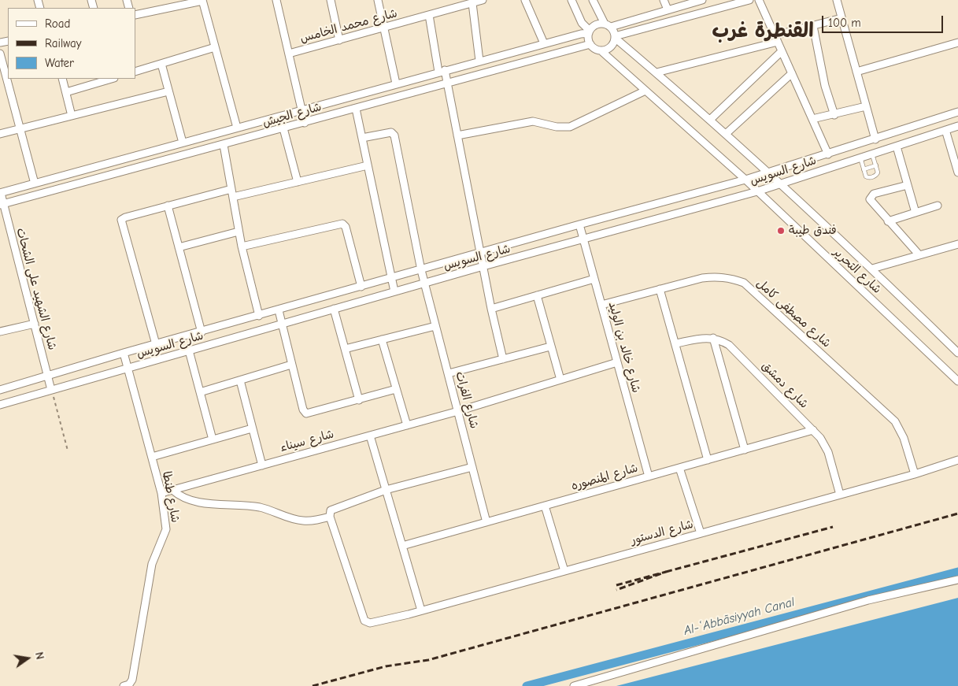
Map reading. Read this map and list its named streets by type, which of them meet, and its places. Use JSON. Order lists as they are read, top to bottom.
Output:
{
  "streets": {
    "street": [
      "شارع محمد الخامس",
      "شارع الجيش",
      "شارع السويس",
      "شارع التحرير",
      "شارع الشهيد على الشحات",
      "شارع مصطفى كامل",
      "شارع خالد بن الوليد",
      "شارع دمشق",
      "شارع الفرات",
      "شارع سيناء",
      "شارع المنصوره",
      "شارع طنطا",
      "شارع الدستور"
    ]
  },
  "crossings": [
    ["شارع الجيش", "شارع التحرير"],
    ["شارع الجيش", "شارع الشهيد على الشحات"],
    ["شارع السويس", "شارع التحرير"],
    ["شارع السويس", "شارع الشهيد على الشحات"],
    ["شارع السويس", "شارع خالد بن الوليد"],
    ["شارع السويس", "شارع الفرات"],
    ["شارع السويس", "شارع طنطا"],
    ["شارع مصطفى كامل", "شارع خالد بن الوليد"],
    ["شارع مصطفى كامل", "شارع الدستور"],
    ["شارع خالد بن الوليد", "شارع سيناء"],
    ["شارع خالد بن الوليد", "شارع المنصوره"],
    ["شارع دمشق", "شارع المنصوره"],
    ["شارع دمشق", "شارع الدستور"],
    ["شارع الفرات", "شارع سيناء"],
    ["شارع الفرات", "شارع المنصوره"],
    ["شارع سيناء", "شارع طنطا"]
  ],
  "districts": ["القنطرة غرب"],
  "water": ["Al-ʿAbbāsiyyah Canal"],
  "places": ["فندق طيبة"],
  "legend": ["Road", "Railway", "Water"],
  "scale_bar": "100 m",
  "north": "right"
}
